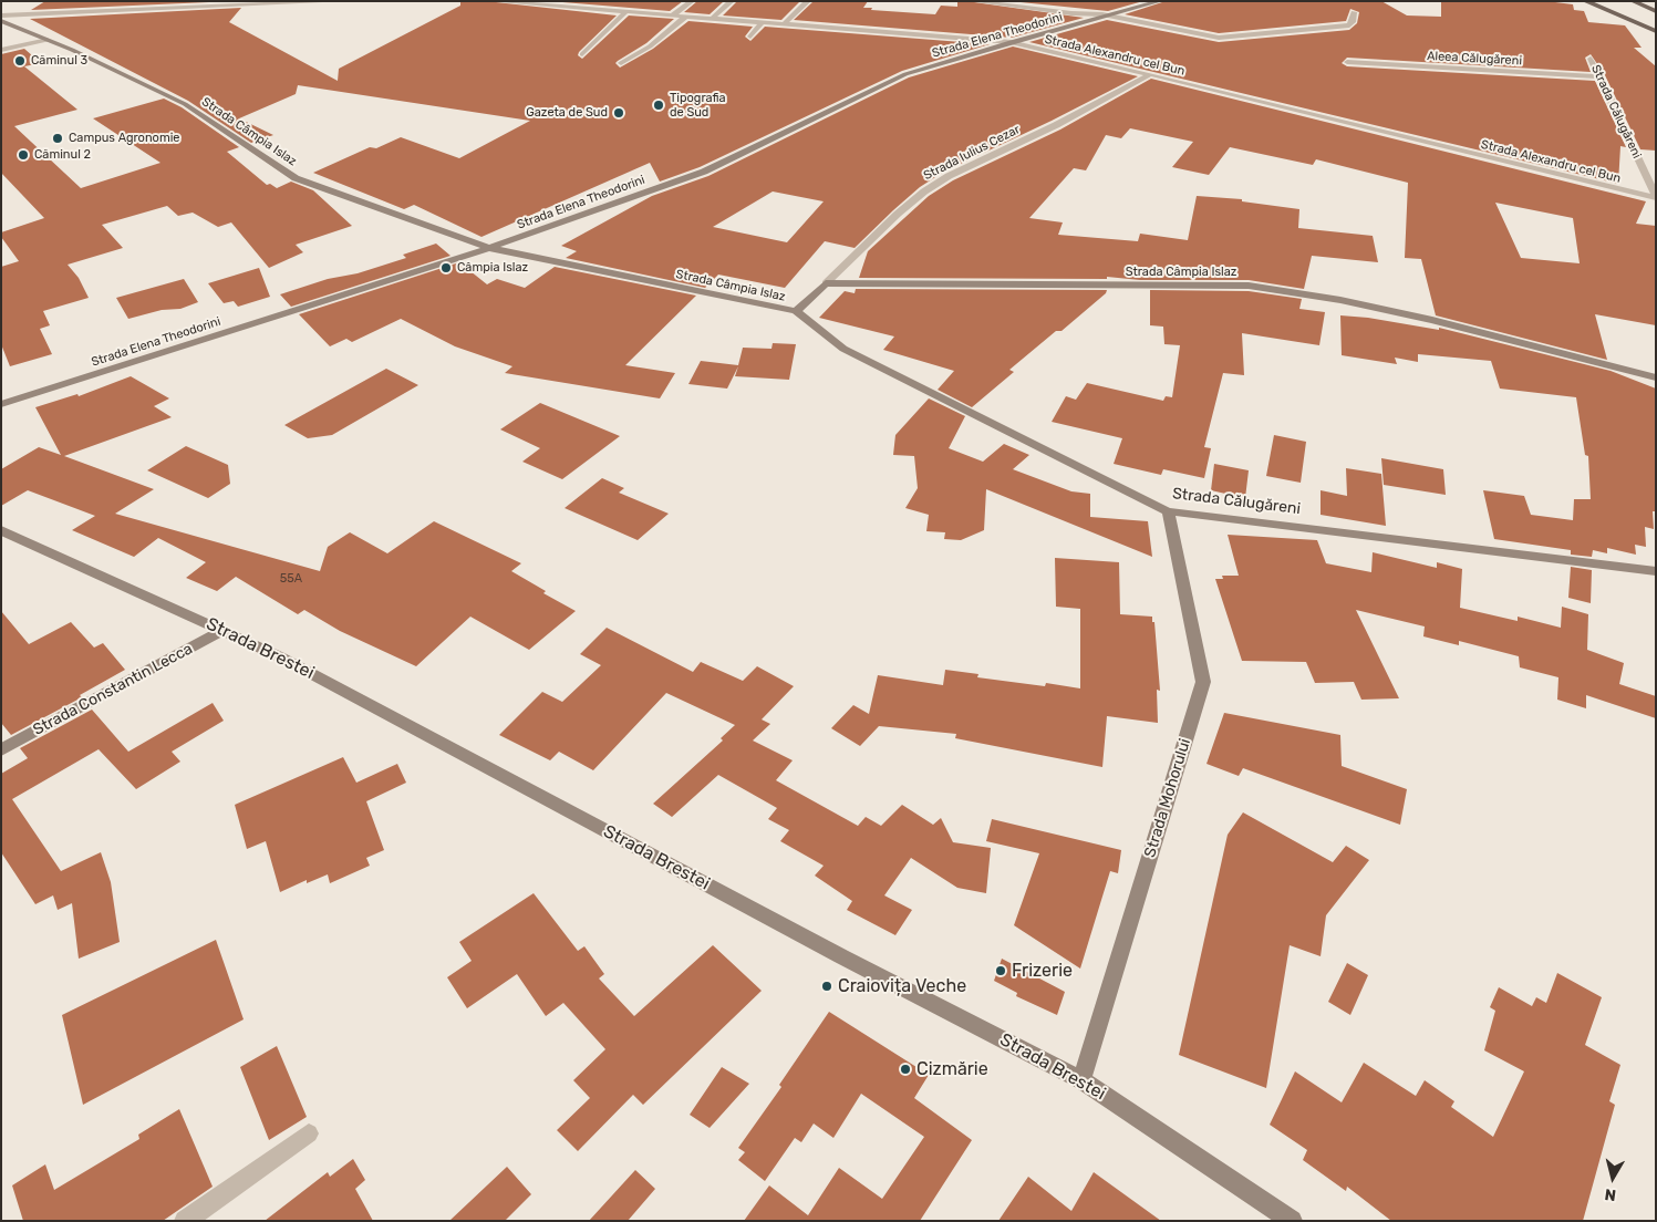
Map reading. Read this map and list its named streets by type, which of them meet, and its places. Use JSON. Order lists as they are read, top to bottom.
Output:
{
  "streets": {
    "street": [
      "Strada Elena Theodorini",
      "Strada Alexandru cel Bun",
      "Aleea Călugăreni",
      "Strada Călugăreni",
      "Strada Câmpia Islaz",
      "Strada Iulius Cezar",
      "Strada Brestei",
      "Strada Constantin Lecca",
      "Strada Mohorului"
    ]
  },
  "crossings": [
    ["Strada Elena Theodorini", "Strada Alexandru cel Bun"],
    ["Strada Elena Theodorini", "Strada Câmpia Islaz"],
    ["Strada Alexandru cel Bun", "Strada Călugăreni"],
    ["Strada Alexandru cel Bun", "Strada Iulius Cezar"],
    ["Aleea Călugăreni", "Strada Călugăreni"],
    ["Strada Călugăreni", "Strada Câmpia Islaz"],
    ["Strada Călugăreni", "Strada Mohorului"],
    ["Strada Câmpia Islaz", "Strada Iulius Cezar"],
    ["Strada Brestei", "Strada Constantin Lecca"],
    ["Strada Brestei", "Strada Mohorului"]
  ],
  "places": [
    "Căminul 3",
    "Tipografia de Sud",
    "Gazeta de Sud",
    "Campus Agronomie",
    "Căminul 2",
    "Câmpia Islaz",
    "Frizerie",
    "Craiovița Veche",
    "Cizmărie"
  ],
  "house_numbers": ["55A"],
  "north": "bottom"
}
